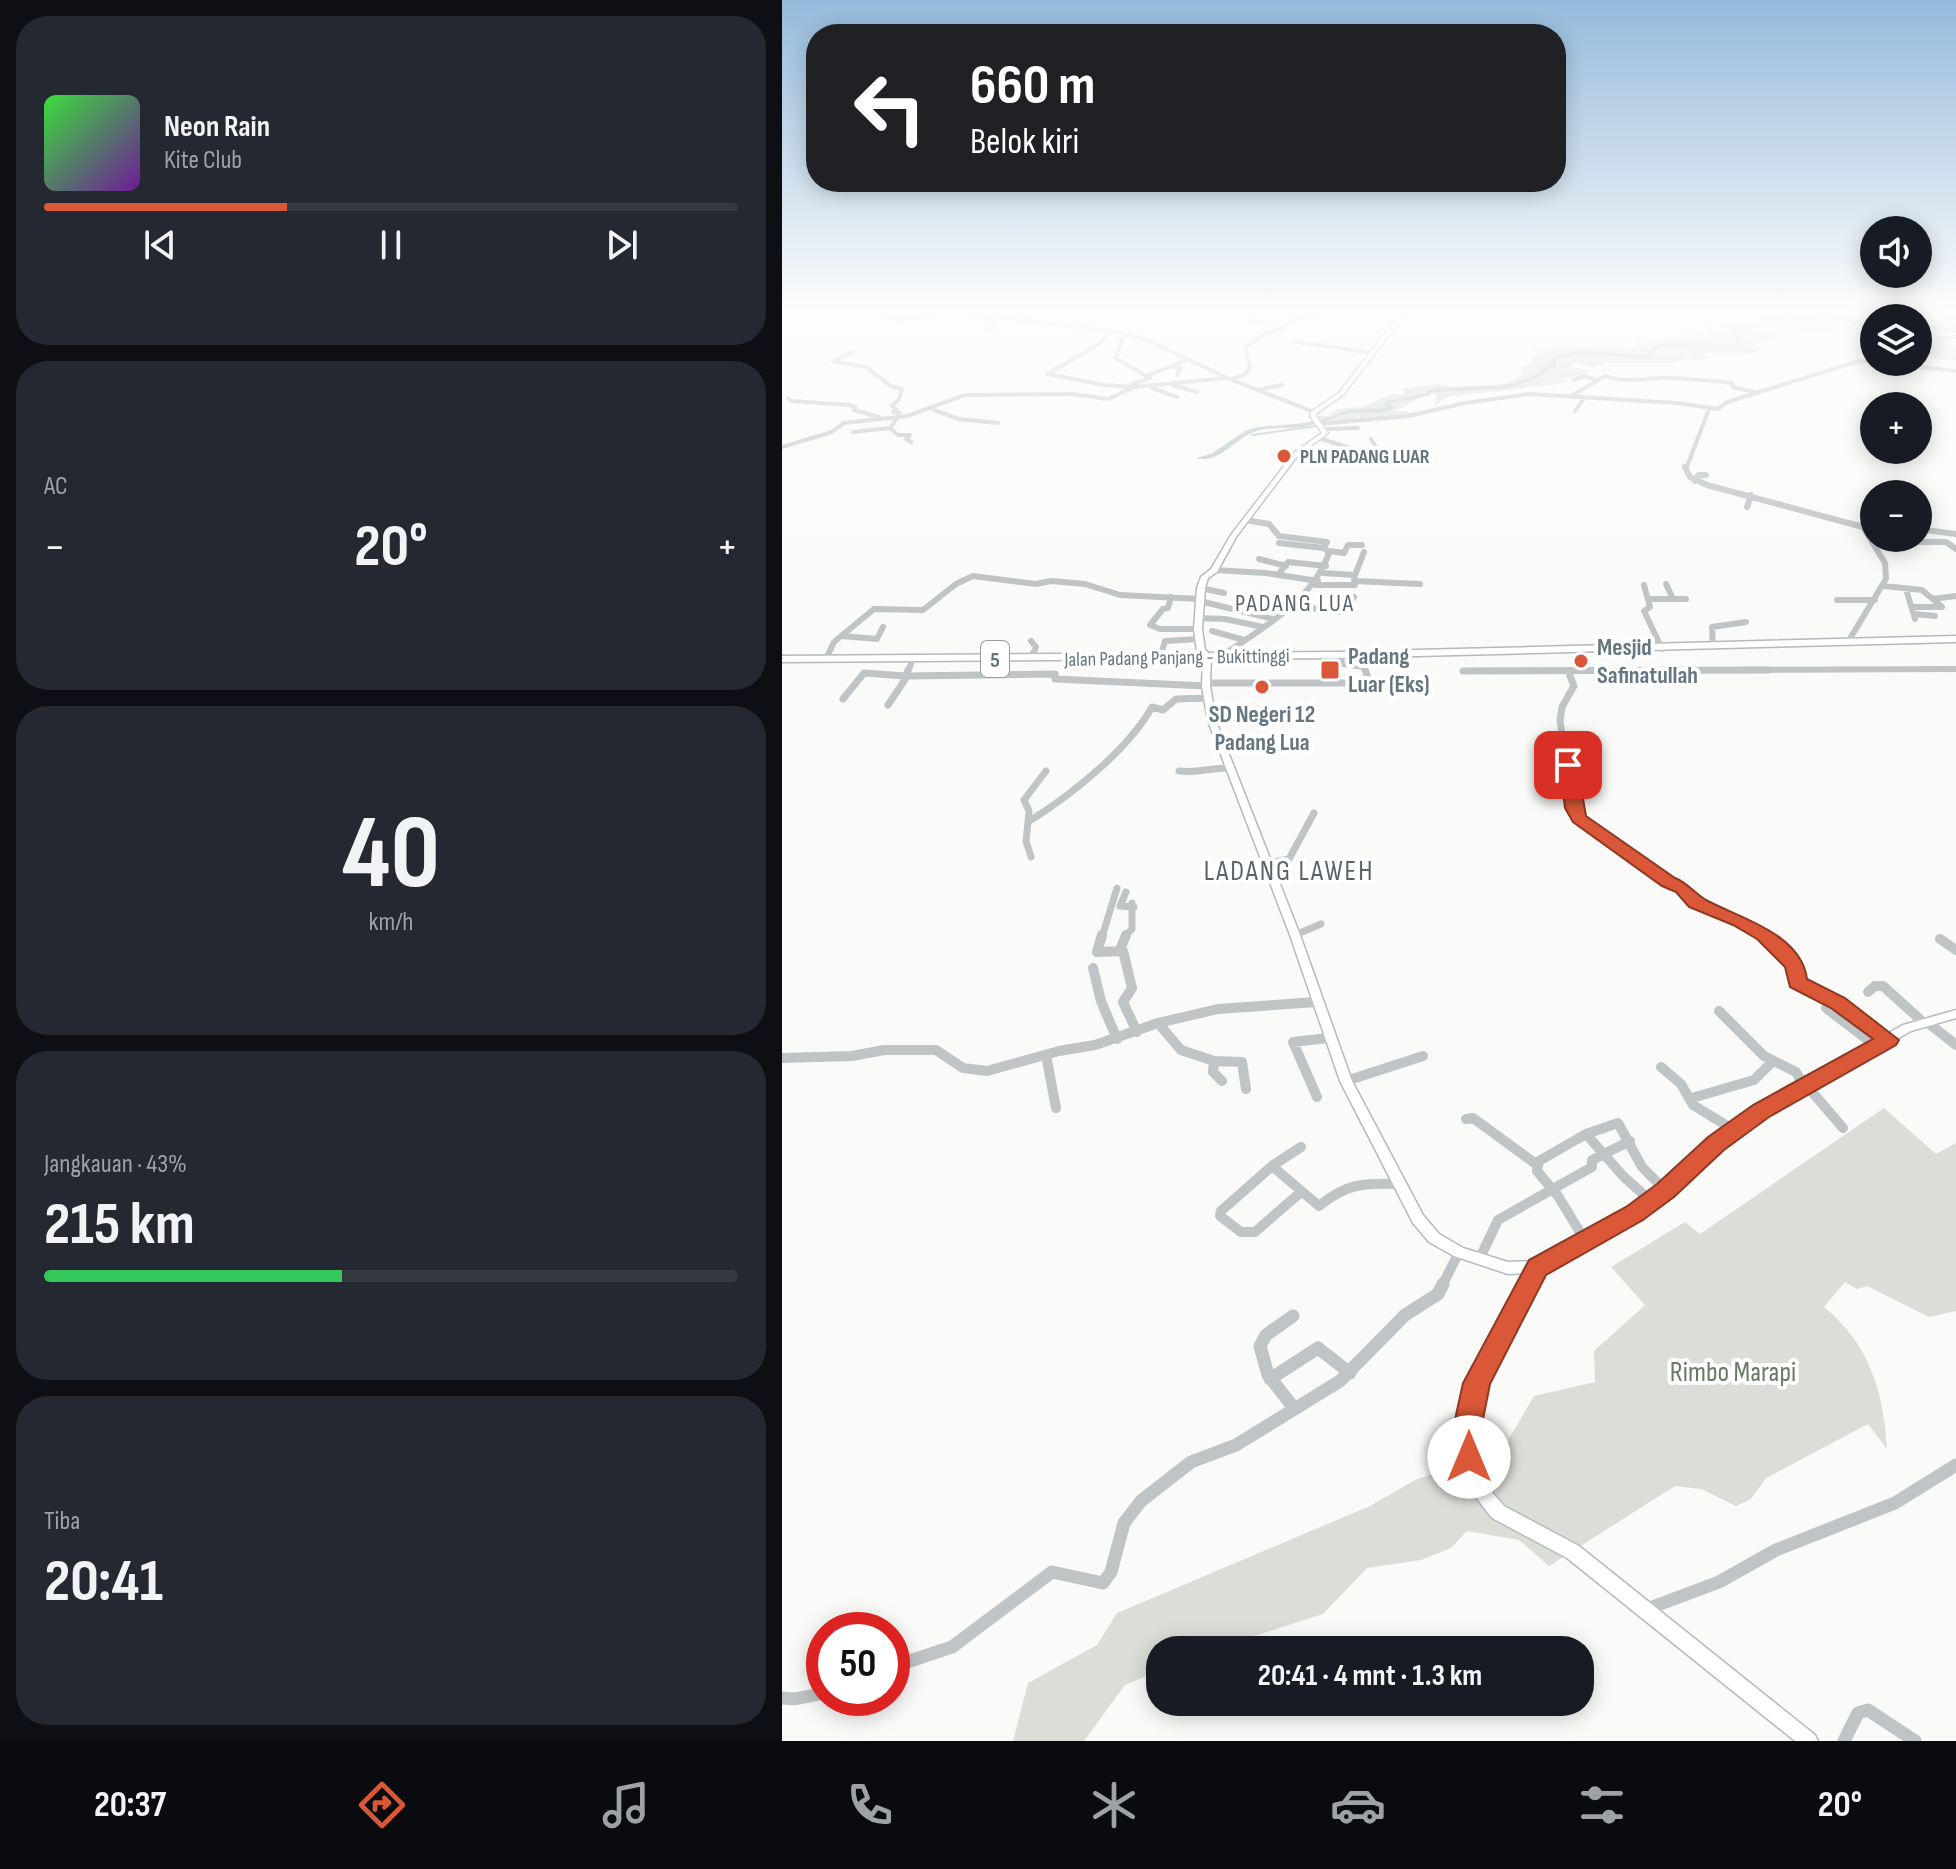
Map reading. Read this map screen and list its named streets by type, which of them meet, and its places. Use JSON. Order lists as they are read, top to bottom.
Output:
{
  "streets": {
    "highway": ["Jalan Padang Panjang - Bukittinggi", "5"]
  },
  "districts": ["PADANG LUA", "LADANG LAWEH"],
  "parks": ["Rimbo Marapi"],
  "places": {
    "other": ["PLN PADANG LUAR", "Mesjid Safinatullah", "SD Negeri 12 Padang Lua"],
    "transit": ["Padang Luar (Eks)"]
  },
  "page": {
    "turn": ["660 m", "Belok kiri"],
    "song": ["Neon Rain", "Kite Club"],
    "map_buttons": ["+", "−"],
    "tile": [
      "AC",
      ["40", "km/h"],
      ["Jangkauan · 43%", "215 km"],
      ["Tiba", "20:41"]
    ],
    "heat": ["−", "20°", "+"],
    "limit": "50",
    "trip": "20:41 · 4 mnt · 1.3 km",
    "tabs": ["20:37", "20°"]
  }
}
